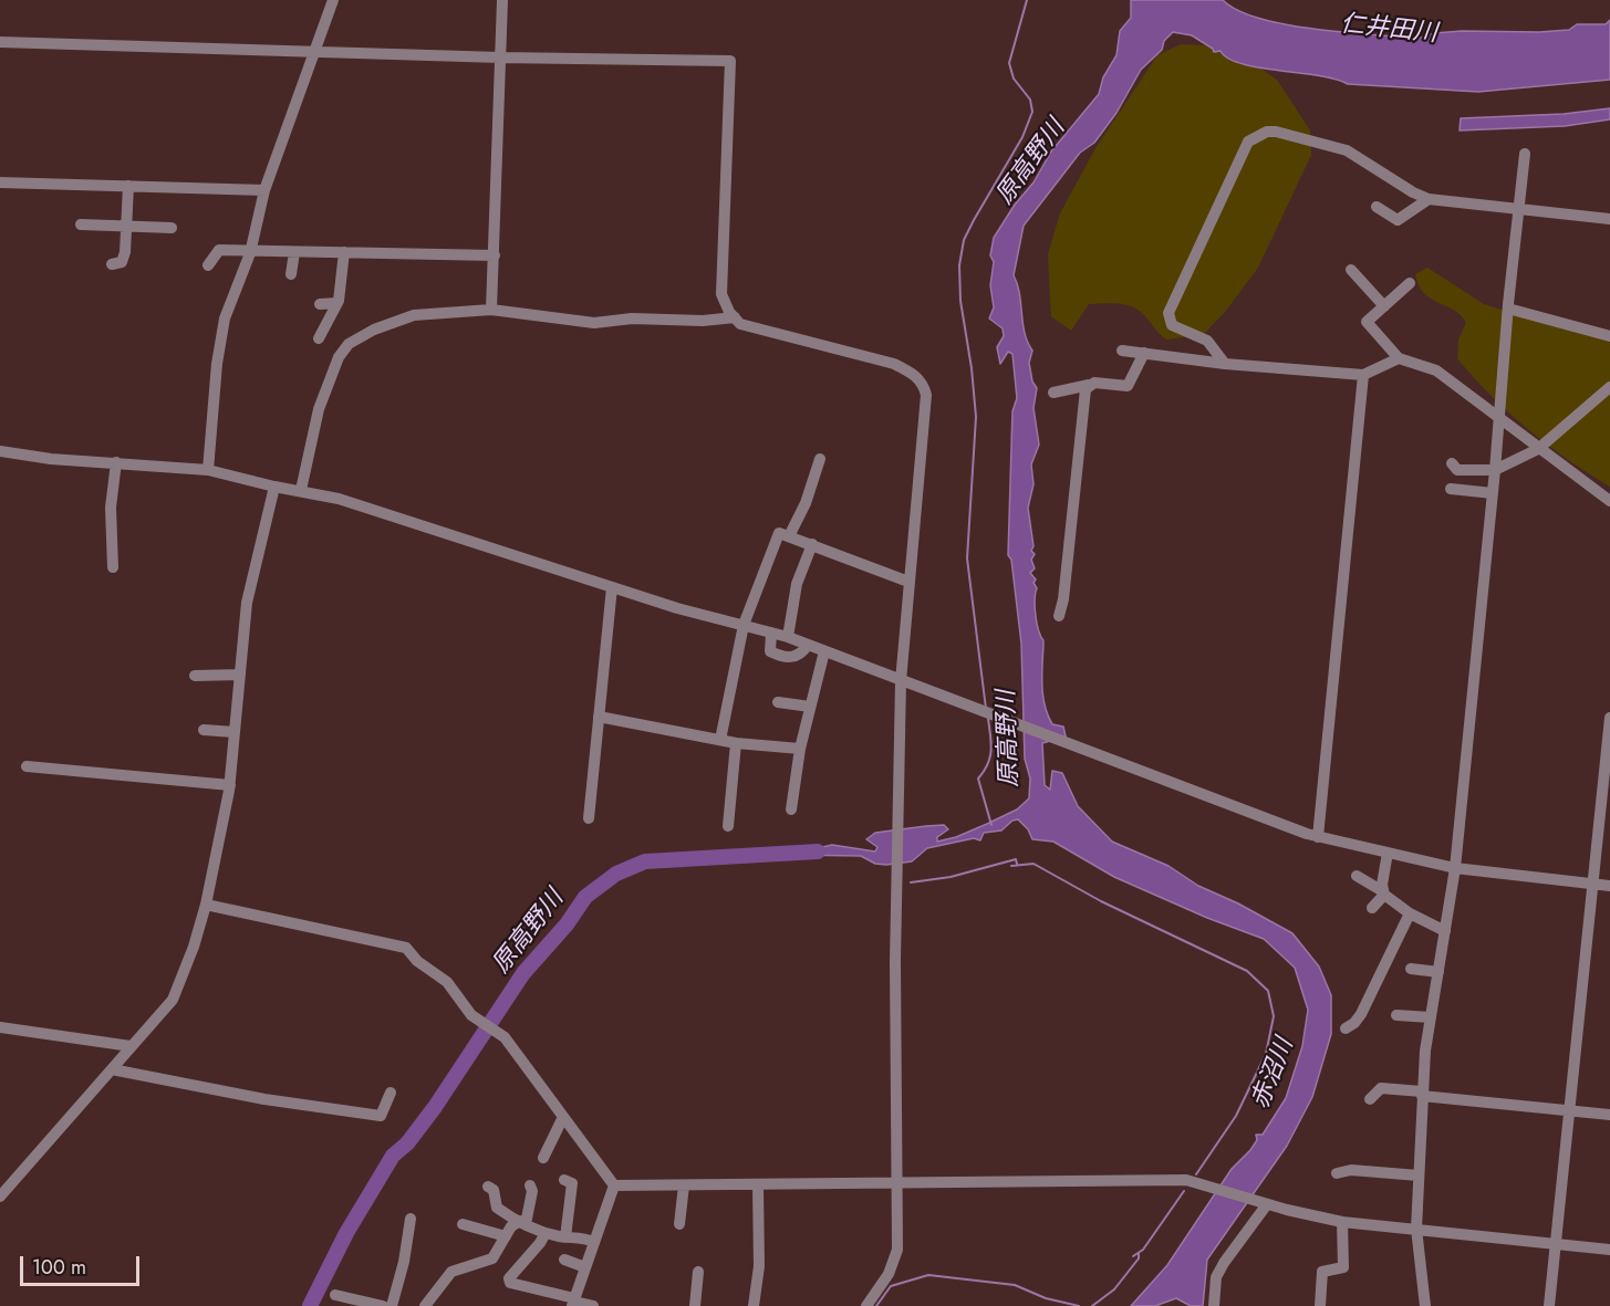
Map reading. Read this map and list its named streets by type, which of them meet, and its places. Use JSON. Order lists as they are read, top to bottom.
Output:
{
  "water": ["仁井田川", "原高野川", "赤沼川"],
  "scale_bar": "100 m"
}
